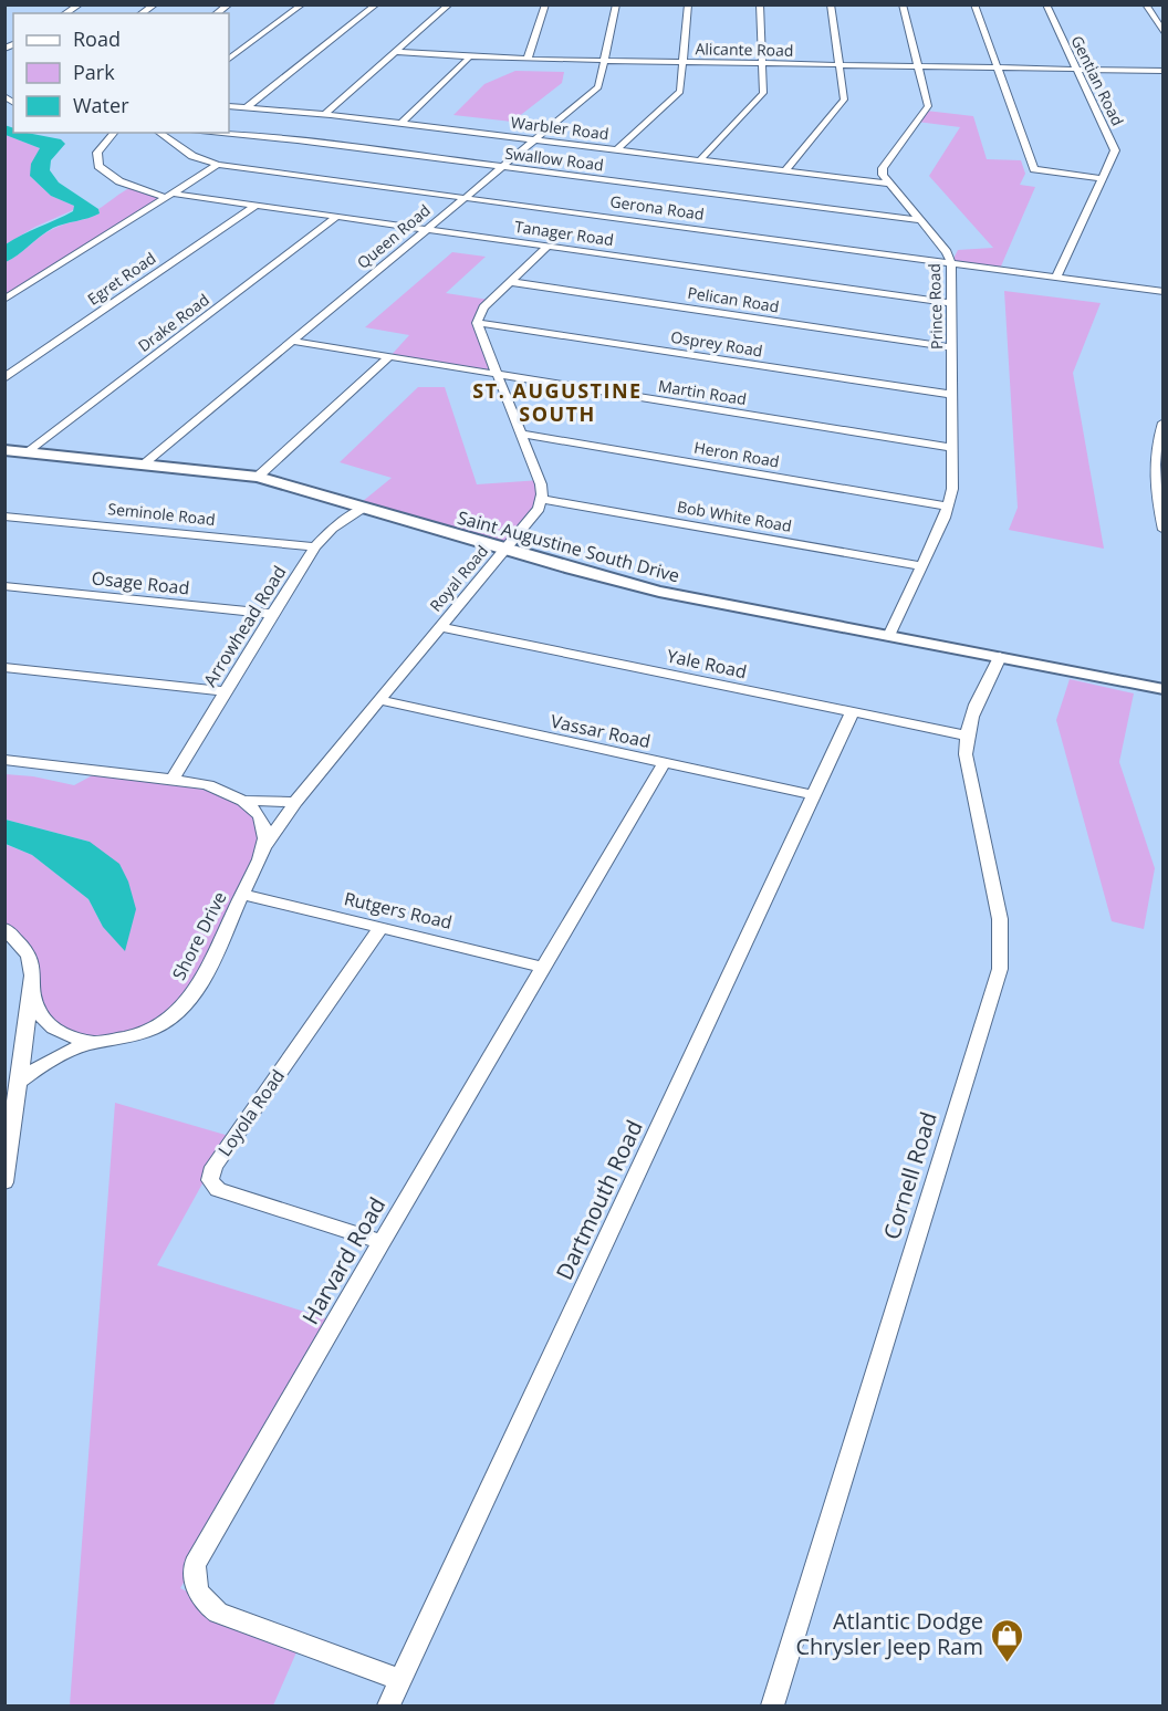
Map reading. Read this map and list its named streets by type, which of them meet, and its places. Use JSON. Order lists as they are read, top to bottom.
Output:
{
  "streets": {
    "street": [
      "Alicante Road",
      "Gentian Road",
      "Warbler Road",
      "Swallow Road",
      "Gerona Road",
      "Tanager Road",
      "Queen Road",
      "Egret Road",
      "Pelican Road",
      "Prince Road",
      "Drake Road",
      "Osprey Road",
      "Martin Road",
      "Heron Road",
      "Seminole Road",
      "Bob White Road",
      "Saint Augustine South Drive",
      "Royal Road",
      "Osage Road",
      "Arrowhead Road",
      "Yale Road",
      "Vassar Road",
      "Rutgers Road",
      "Shore Drive",
      "Loyola Road",
      "Cornell Road",
      "Dartmouth Road",
      "Harvard Road"
    ]
  },
  "crossings": [
    ["Alicante Road", "Gentian Road"],
    ["Alicante Road", "Queen Road"],
    ["Gentian Road", "Gerona Road"],
    ["Warbler Road", "Queen Road"],
    ["Warbler Road", "Prince Road"],
    ["Swallow Road", "Queen Road"],
    ["Swallow Road", "Prince Road"],
    ["Gerona Road", "Queen Road"],
    ["Gerona Road", "Prince Road"],
    ["Tanager Road", "Queen Road"],
    ["Tanager Road", "Egret Road"],
    ["Tanager Road", "Prince Road"],
    ["Tanager Road", "Drake Road"],
    ["Queen Road", "Martin Road"],
    ["Queen Road", "Saint Augustine South Drive"],
    ["Pelican Road", "Prince Road"],
    ["Prince Road", "Osprey Road"],
    ["Prince Road", "Martin Road"],
    ["Prince Road", "Heron Road"],
    ["Prince Road", "Bob White Road"],
    ["Prince Road", "Saint Augustine South Drive"],
    ["Drake Road", "Saint Augustine South Drive"],
    ["Seminole Road", "Arrowhead Road"],
    ["Bob White Road", "Royal Road"],
    ["Saint Augustine South Drive", "Royal Road"],
    ["Saint Augustine South Drive", "Arrowhead Road"],
    ["Saint Augustine South Drive", "Cornell Road"],
    ["Royal Road", "Yale Road"],
    ["Royal Road", "Vassar Road"],
    ["Royal Road", "Shore Drive"],
    ["Osage Road", "Arrowhead Road"],
    ["Yale Road", "Cornell Road"],
    ["Yale Road", "Dartmouth Road"],
    ["Vassar Road", "Dartmouth Road"],
    ["Vassar Road", "Harvard Road"],
    ["Rutgers Road", "Shore Drive"],
    ["Rutgers Road", "Loyola Road"],
    ["Rutgers Road", "Harvard Road"],
    ["Loyola Road", "Harvard Road"],
    ["Dartmouth Road", "Harvard Road"]
  ],
  "districts": ["ST. AUGUSTINE SOUTH"],
  "places": {
    "shop": ["Atlantic Dodge Chrysler Jeep Ram"]
  },
  "legend": ["Road", "Park", "Water"]
}
